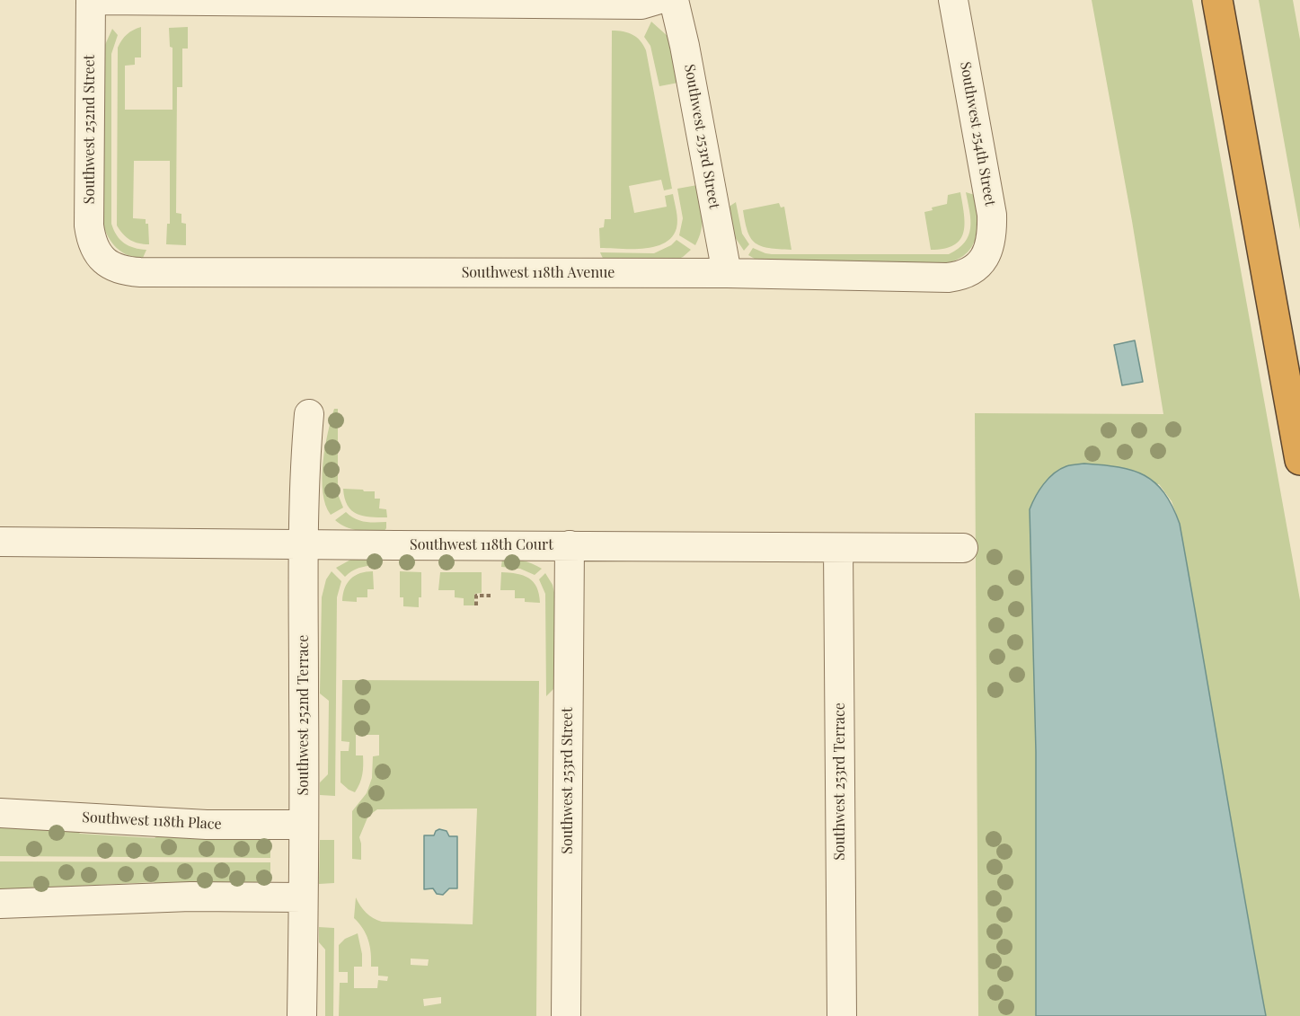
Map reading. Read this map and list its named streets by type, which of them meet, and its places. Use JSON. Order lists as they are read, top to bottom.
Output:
{
  "streets": {
    "street": [
      "Southwest 252nd Street",
      "Southwest 254th Street",
      "Southwest 253rd Street",
      "Southwest 118th Avenue",
      "Southwest 118th Court",
      "Southwest 252nd Terrace",
      "Southwest 253rd Terrace",
      "Southwest 118th Place"
    ]
  },
  "crossings": [
    ["Southwest 252nd Street", "Southwest 118th Avenue"],
    ["Southwest 254th Street", "Southwest 118th Avenue"],
    ["Southwest 253rd Street", "Southwest 118th Avenue"],
    ["Southwest 253rd Street", "Southwest 118th Court"],
    ["Southwest 118th Court", "Southwest 252nd Terrace"],
    ["Southwest 118th Court", "Southwest 253rd Terrace"],
    ["Southwest 252nd Terrace", "Southwest 118th Place"]
  ]
}
